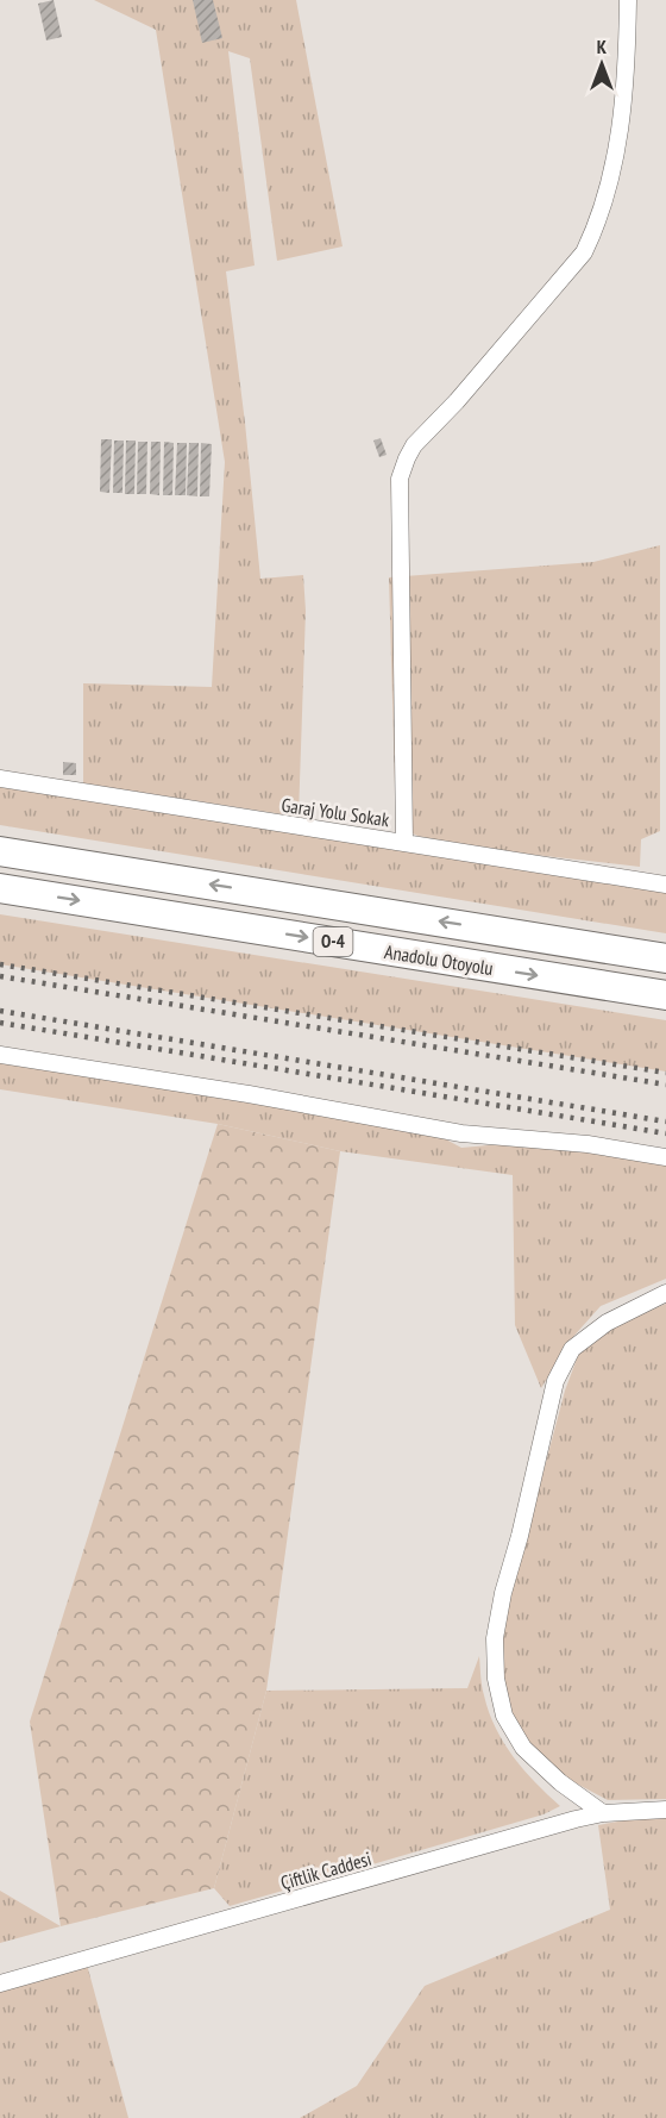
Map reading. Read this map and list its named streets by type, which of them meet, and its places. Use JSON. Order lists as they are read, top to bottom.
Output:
{
  "streets": {
    "highway": ["O-4", "Anadolu Otoyolu"],
    "street": ["Garaj Yolu Sokak", "Çiftlik Caddesi"]
  },
  "north": "top"
}
